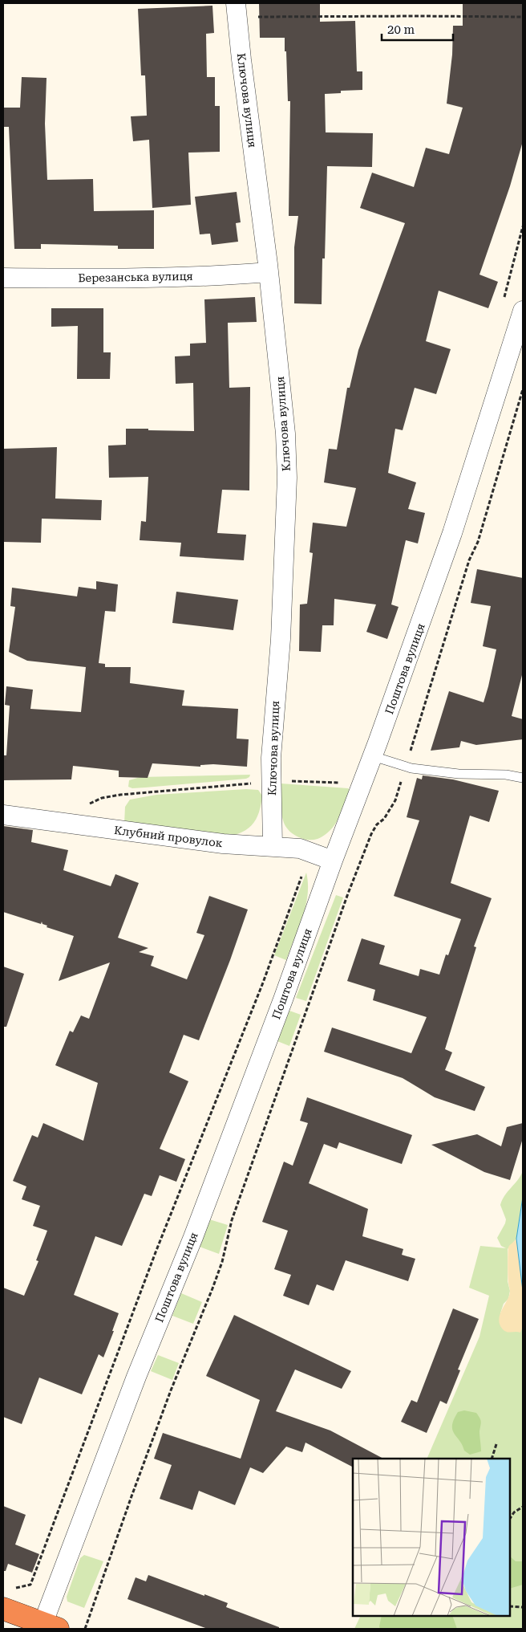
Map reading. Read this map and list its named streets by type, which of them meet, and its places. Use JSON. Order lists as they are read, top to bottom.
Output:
{
  "streets": {
    "street": [
      "Ключова вулиця",
      "Березанська вулиця",
      "Поштова вулиця",
      "Клубний провулок"
    ]
  },
  "crossings": [
    ["Ключова вулиця", "Березанська вулиця"],
    ["Ключова вулиця", "Клубний провулок"],
    ["Поштова вулиця", "Клубний провулок"]
  ],
  "scale_bar": "20 m"
}
